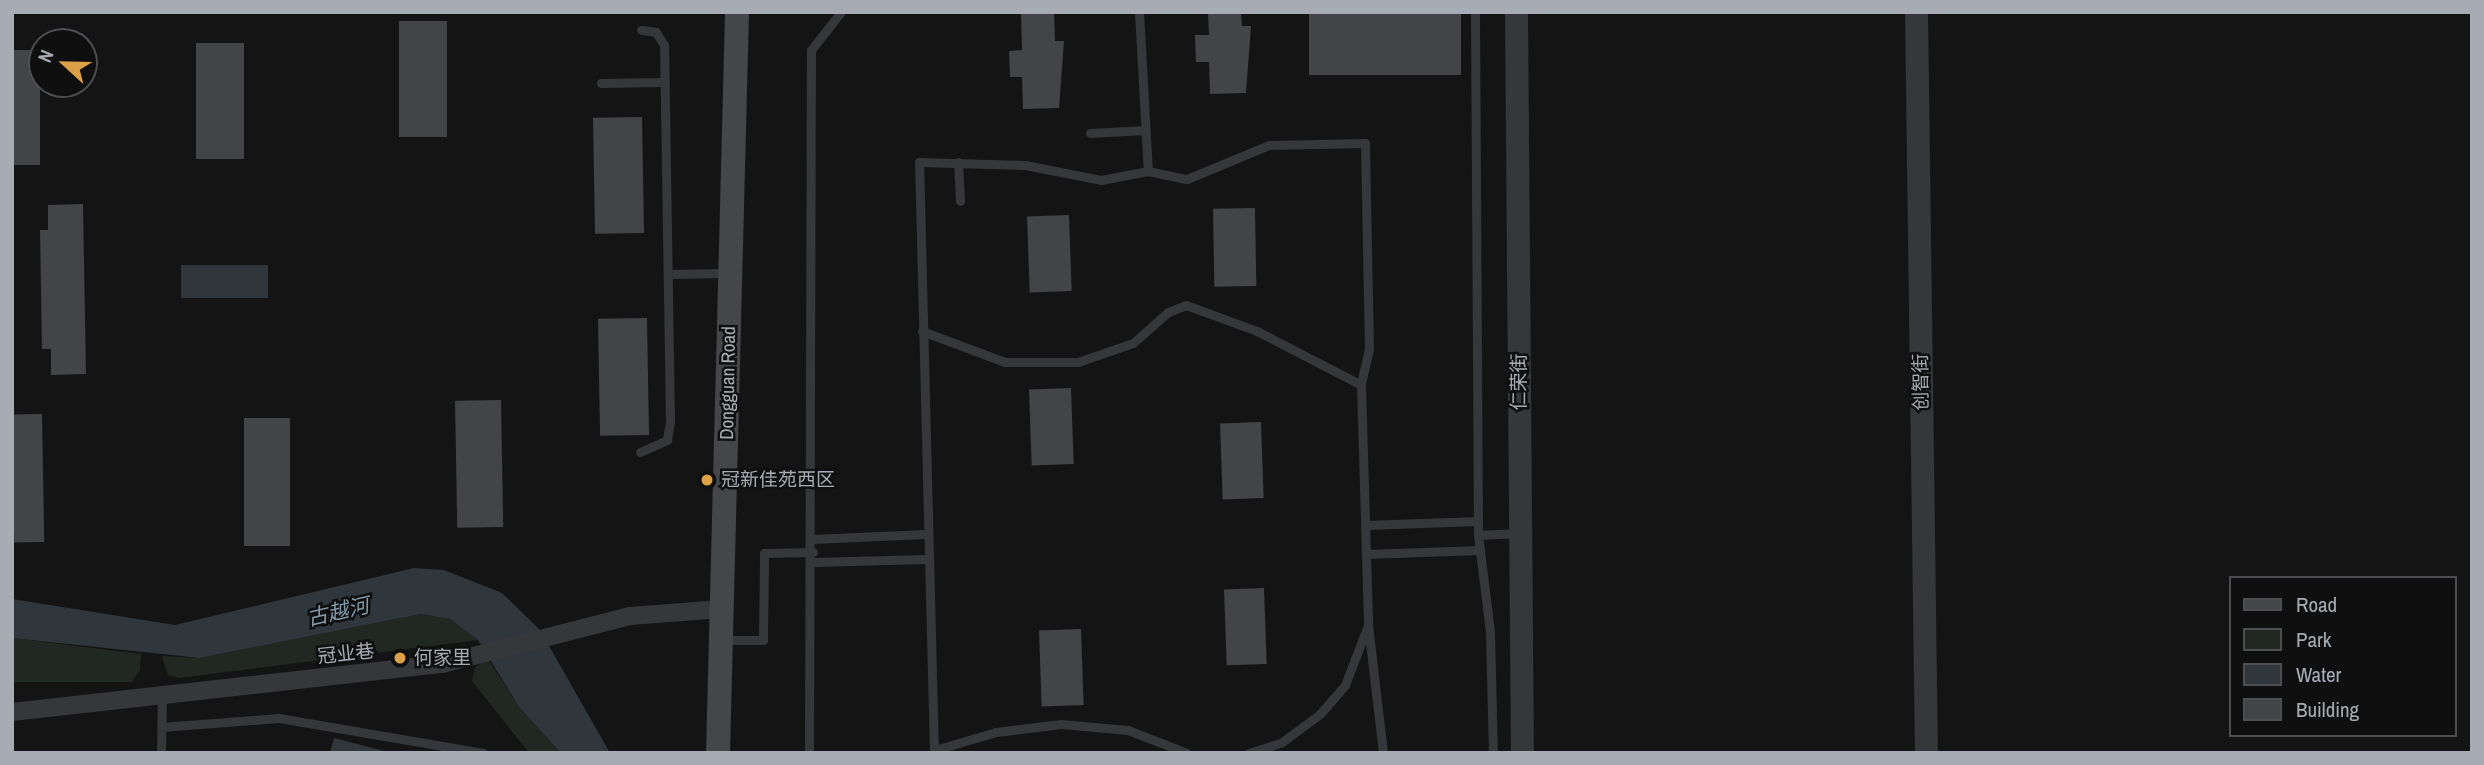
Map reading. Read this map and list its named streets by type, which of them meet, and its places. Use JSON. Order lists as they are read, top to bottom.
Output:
{
  "streets": {
    "main road": ["Dongguan Road"],
    "street": ["仁荣街", "创智街", "冠业巷"]
  },
  "crossings": [
    ["Dongguan Road", "冠业巷"]
  ],
  "water": ["古越河"],
  "places": ["冠新佳苑西区", "何家里"],
  "legend": [
    "Road",
    "Park",
    "Water",
    "Building"
  ],
  "north": "left"
}
